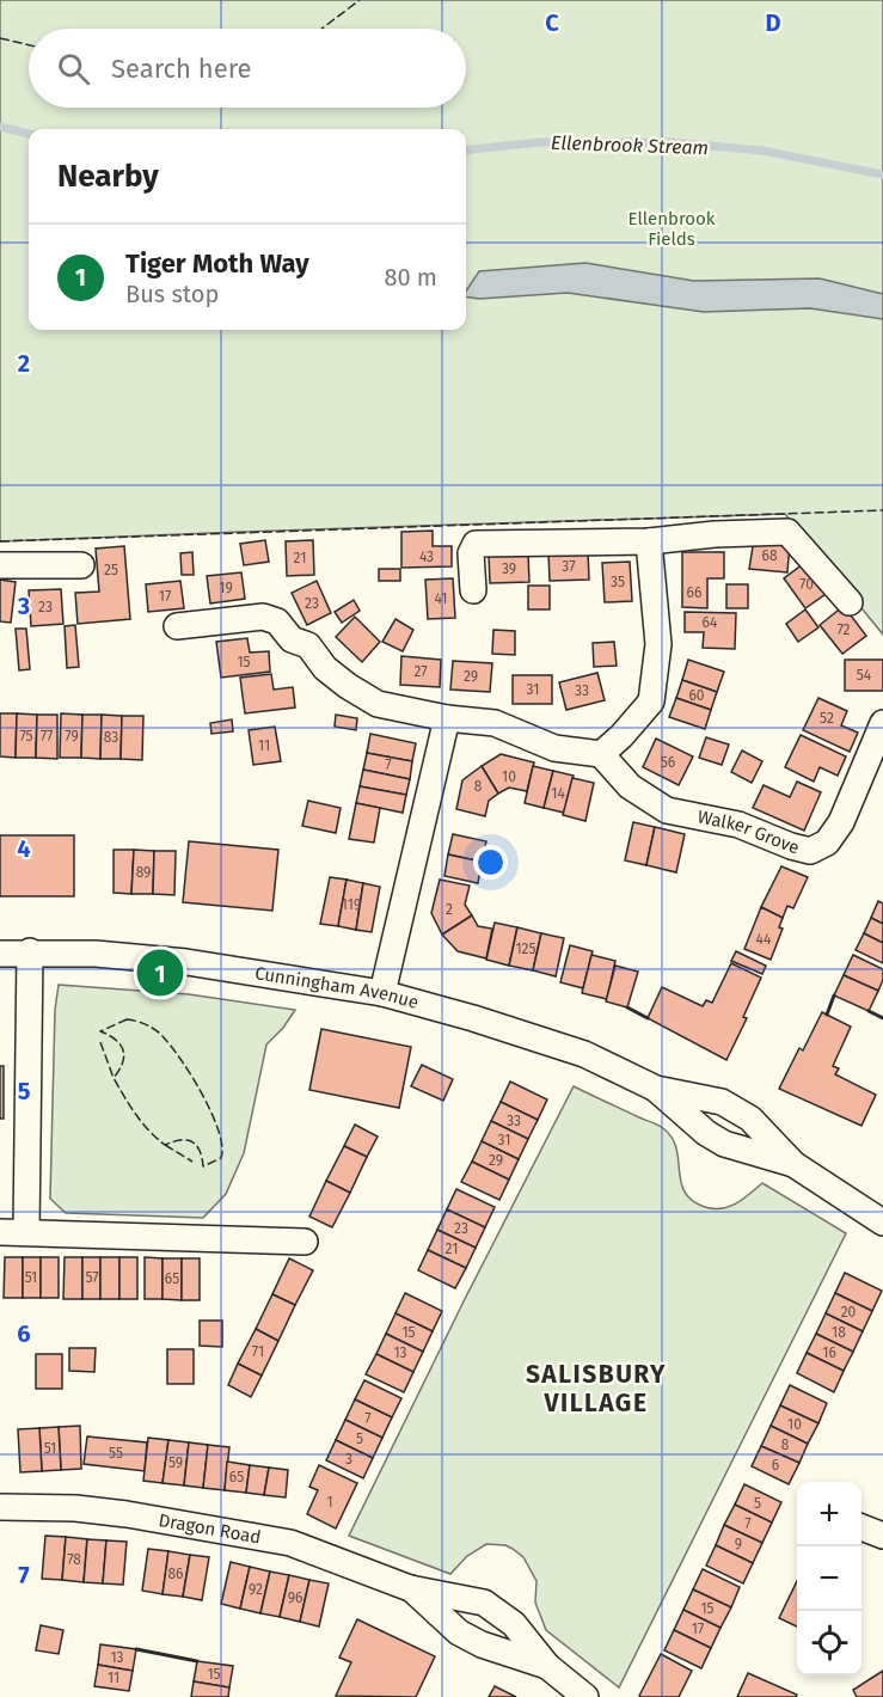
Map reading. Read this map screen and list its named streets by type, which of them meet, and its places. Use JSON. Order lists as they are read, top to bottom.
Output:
{
  "streets": {
    "street": ["Walker Grove", "Cunningham Avenue", "Dragon Road"]
  },
  "districts": ["SALISBURY VILLAGE"],
  "water": ["Ellenbrook Stream"],
  "parks": ["Ellenbrook Fields"],
  "house_numbers": [
    "68",
    "43",
    "21",
    "37",
    "39",
    "25",
    "35",
    "70",
    "19",
    "66",
    "17",
    "41",
    "23",
    "23",
    "64",
    "72",
    "15",
    "27",
    "54",
    "29",
    "31",
    "33",
    "60",
    "52",
    "75",
    "77",
    "79",
    "83",
    "11",
    "56",
    "7",
    "10",
    "8",
    "14",
    "89",
    "119",
    "2",
    "44",
    "125",
    "33",
    "31",
    "29",
    "23",
    "21",
    "51",
    "57",
    "65",
    "20",
    "15",
    "18",
    "71",
    "13",
    "16",
    "7",
    "10",
    "5",
    "8",
    "51",
    "55",
    "3",
    "59",
    "6",
    "65",
    "1",
    "5",
    "7",
    "9",
    "78",
    "86",
    "92",
    "96",
    "15",
    "17",
    "13",
    "15",
    "11"
  ],
  "page": {
    "search": "Search here",
    "heading": "Nearby",
    "list": [
      {
        "mark": "1",
        "name": "Tiger Moth Way",
        "note": "Bus stop",
        "value": "80 m"
      }
    ],
    "pins": "1",
    "map_buttons": ["+", "−"]
  },
  "grid": {
    "columns": ["C", "D"],
    "rows": [
      "2",
      "3",
      "4",
      "5",
      "6",
      "7"
    ]
  }
}
